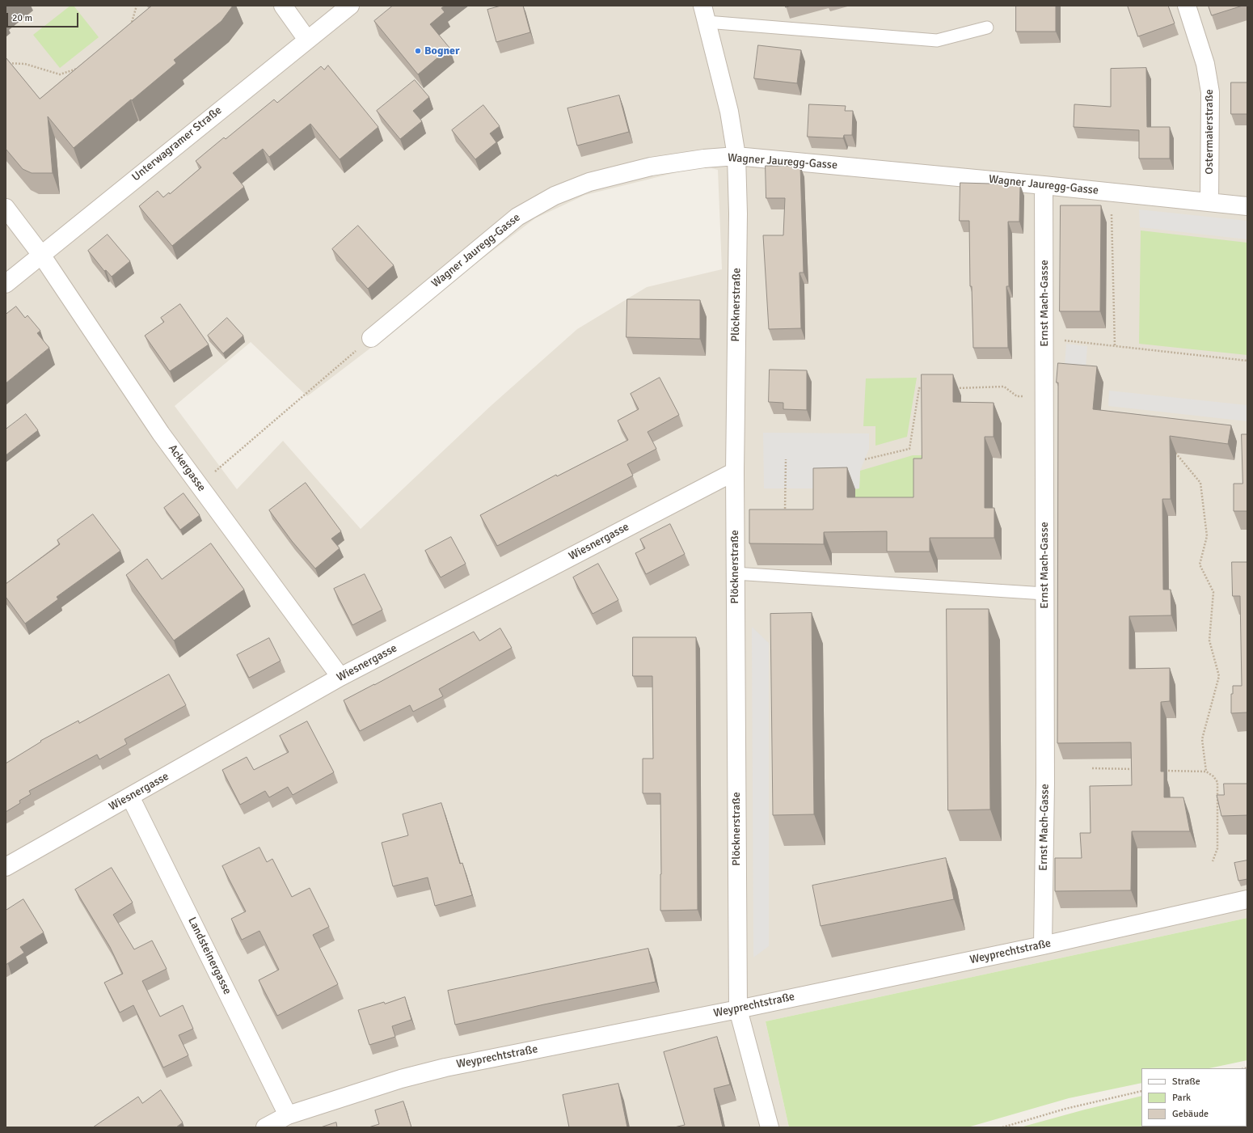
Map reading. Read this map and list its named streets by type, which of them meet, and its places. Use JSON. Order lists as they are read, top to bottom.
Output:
{
  "streets": {
    "street": [
      "Ostermaierstraße",
      "Unterwagramer Straße",
      "Wagner Jauregg-Gasse",
      "Ernst Mach-Gasse",
      "Plöcknerstraße",
      "Ackergasse",
      "Wiesnergasse",
      "Weyprechtstraße",
      "Landsteinergasse"
    ]
  },
  "crossings": [
    ["Ostermaierstraße", "Wagner Jauregg-Gasse"],
    ["Unterwagramer Straße", "Ackergasse"],
    ["Wagner Jauregg-Gasse", "Ernst Mach-Gasse"],
    ["Wagner Jauregg-Gasse", "Plöcknerstraße"],
    ["Ernst Mach-Gasse", "Weyprechtstraße"],
    ["Plöcknerstraße", "Wiesnergasse"],
    ["Plöcknerstraße", "Weyprechtstraße"],
    ["Ackergasse", "Wiesnergasse"],
    ["Wiesnergasse", "Landsteinergasse"],
    ["Weyprechtstraße", "Landsteinergasse"]
  ],
  "places": ["Bogner"],
  "legend": ["Straße", "Park", "Gebäude"],
  "scale_bar": "20 m"
}
